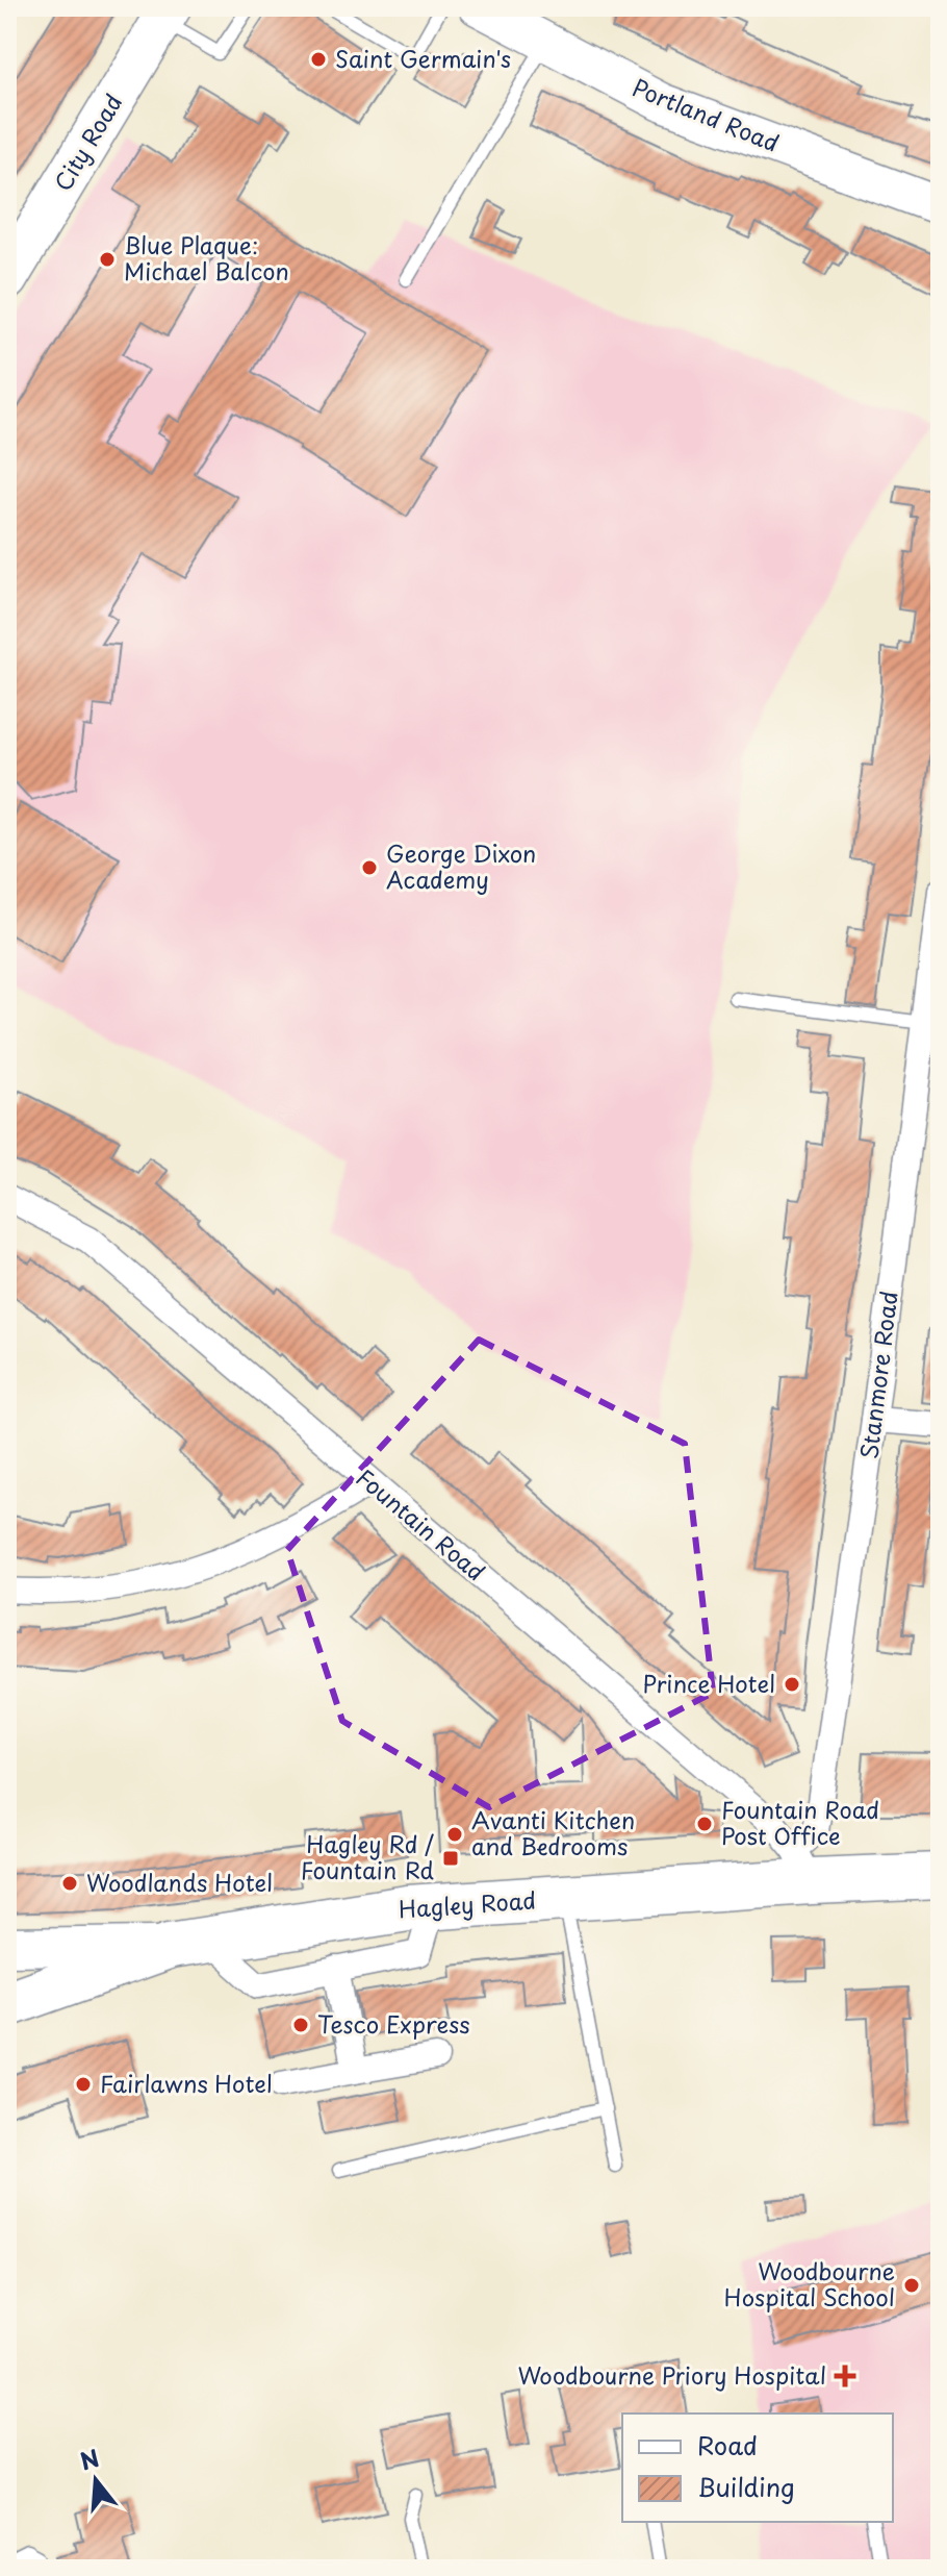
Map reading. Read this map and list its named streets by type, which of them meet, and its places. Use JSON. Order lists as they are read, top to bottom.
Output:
{
  "streets": {
    "highway": ["Hagley Road"],
    "main road": ["Portland Road", "City Road"],
    "street": ["Stanmore Road", "Fountain Road"]
  },
  "crossings": [
    ["Stanmore Road", "Fountain Road"],
    ["Stanmore Road", "Hagley Road"],
    ["Fountain Road", "Hagley Road"]
  ],
  "places": {
    "other": [
      "Saint Germain's",
      "Blue Plaque: Michael Balcon",
      "George Dixon Academy",
      "Prince Hotel",
      "Fountain Road Post Office",
      "Avanti Kitchen and Bedrooms",
      "Woodlands Hotel",
      "Tesco Express",
      "Fairlawns Hotel",
      "Woodbourne Hospital School"
    ],
    "transit": ["Hagley Rd / Fountain Rd"],
    "health": ["Woodbourne Priory Hospital"]
  },
  "legend": ["Road", "Building"],
  "north": "top"
}
